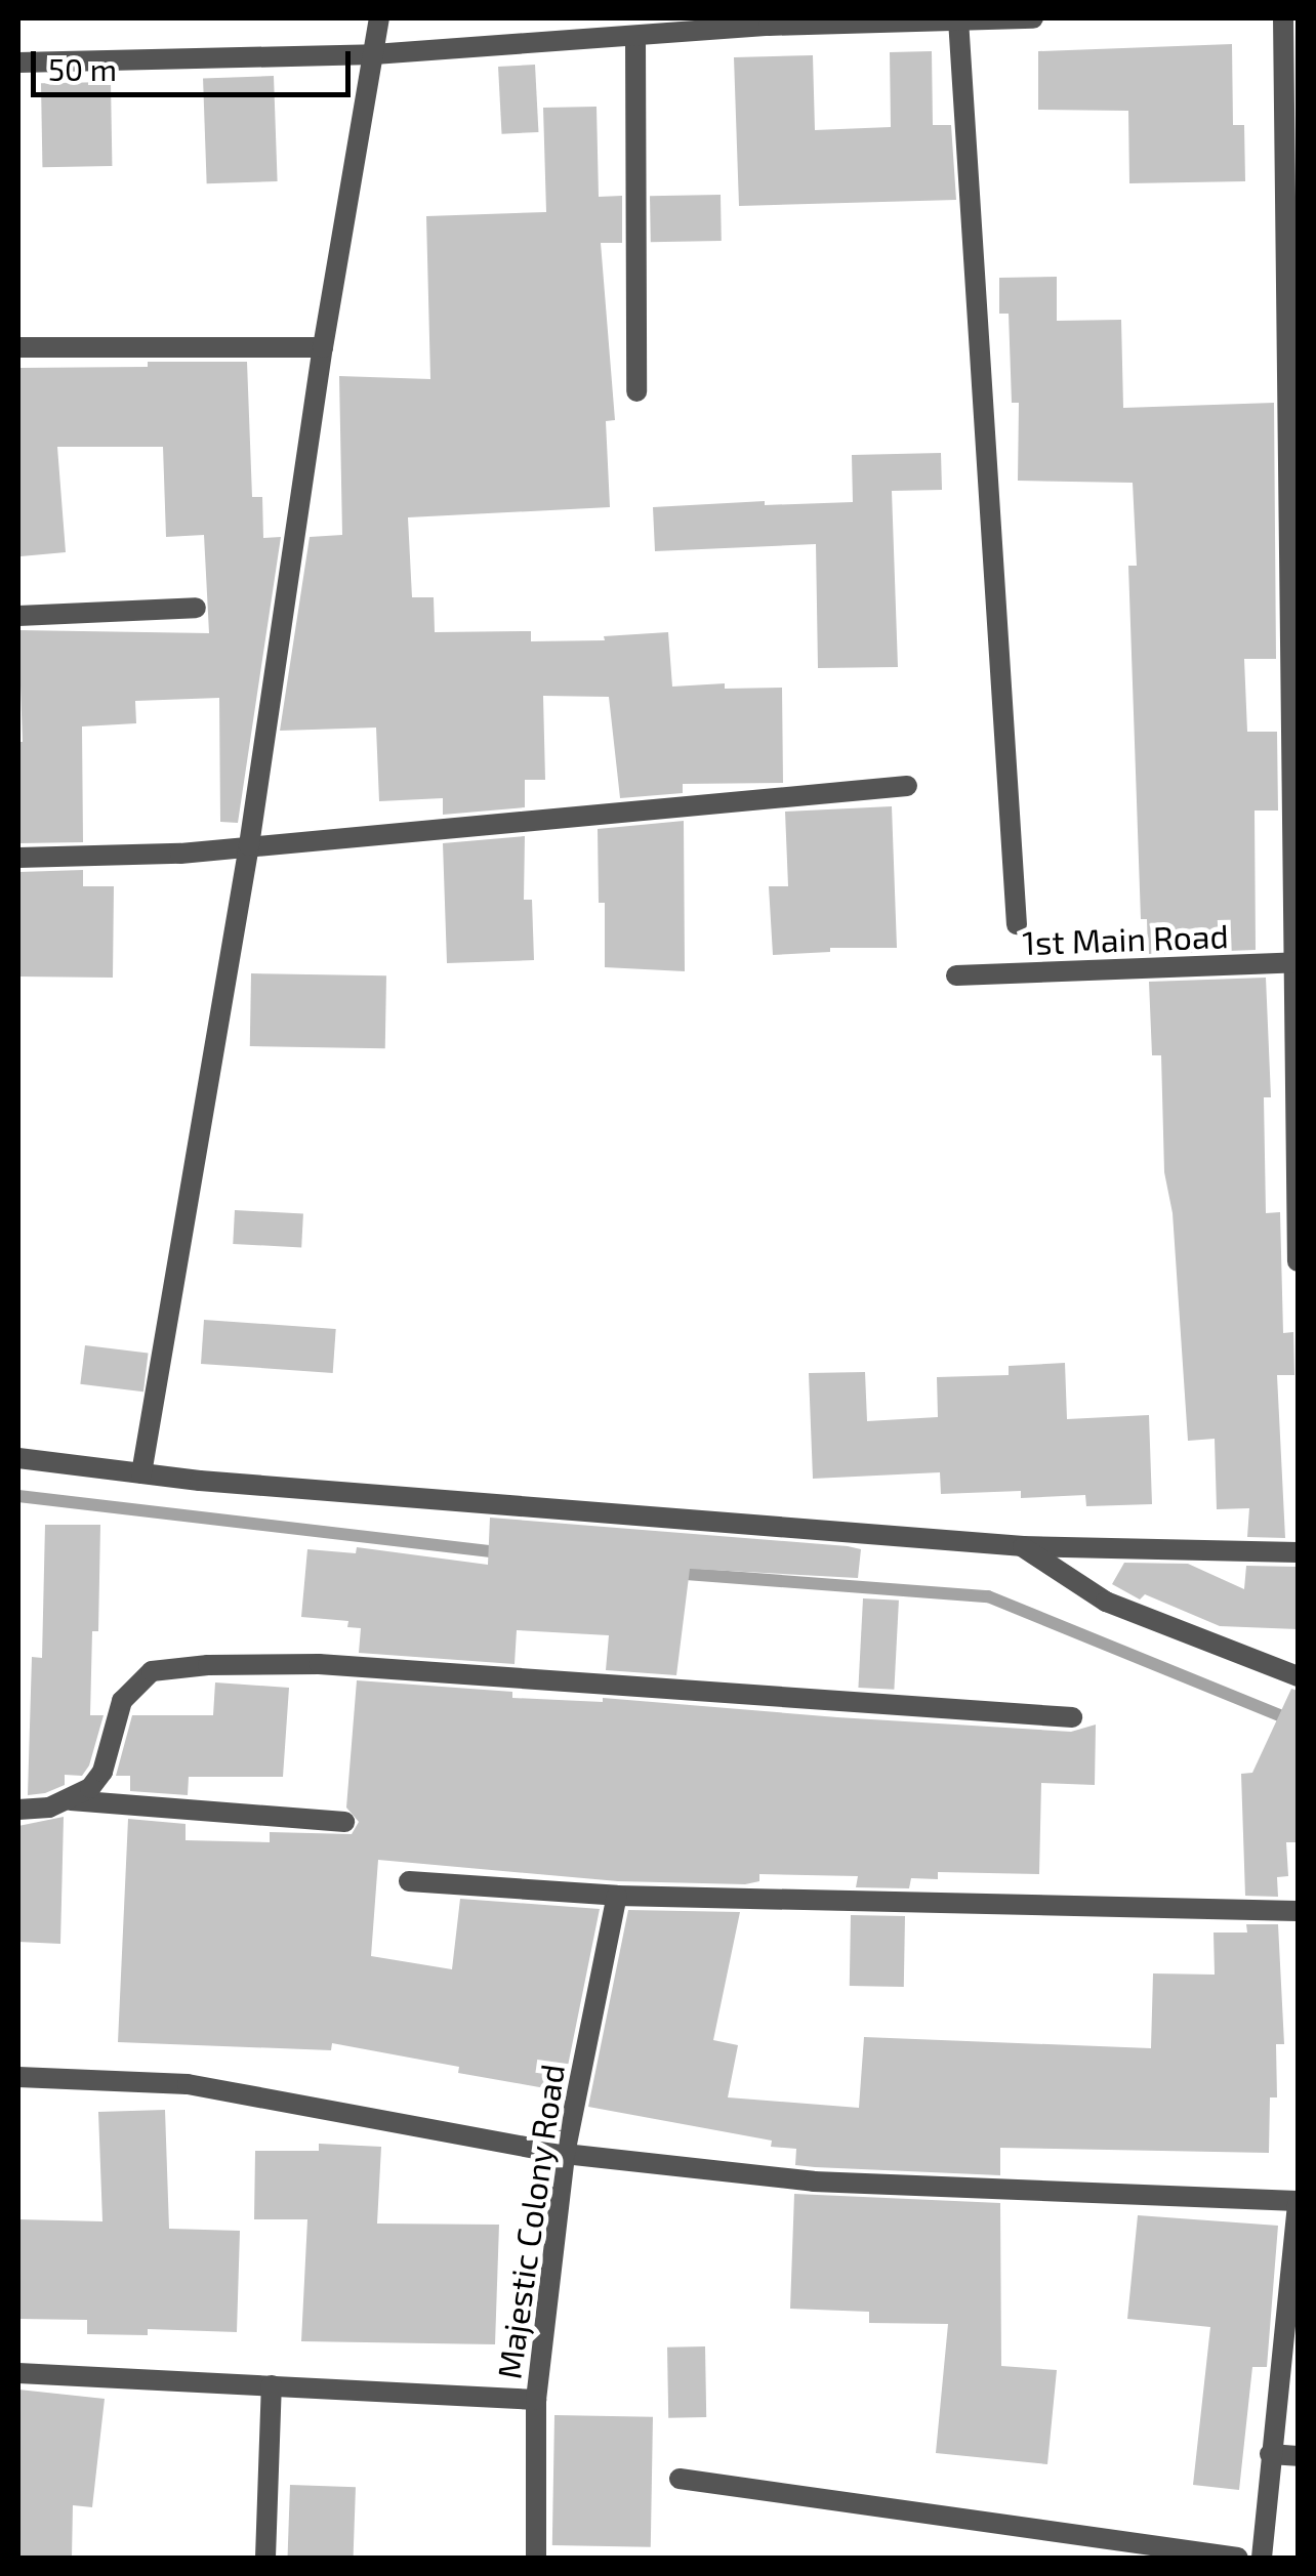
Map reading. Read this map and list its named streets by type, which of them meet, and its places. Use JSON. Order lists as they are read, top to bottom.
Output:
{
  "streets": {
    "street": ["1st Main Road", "Majestic Colony Road"]
  },
  "scale_bar": "50 m"
}
